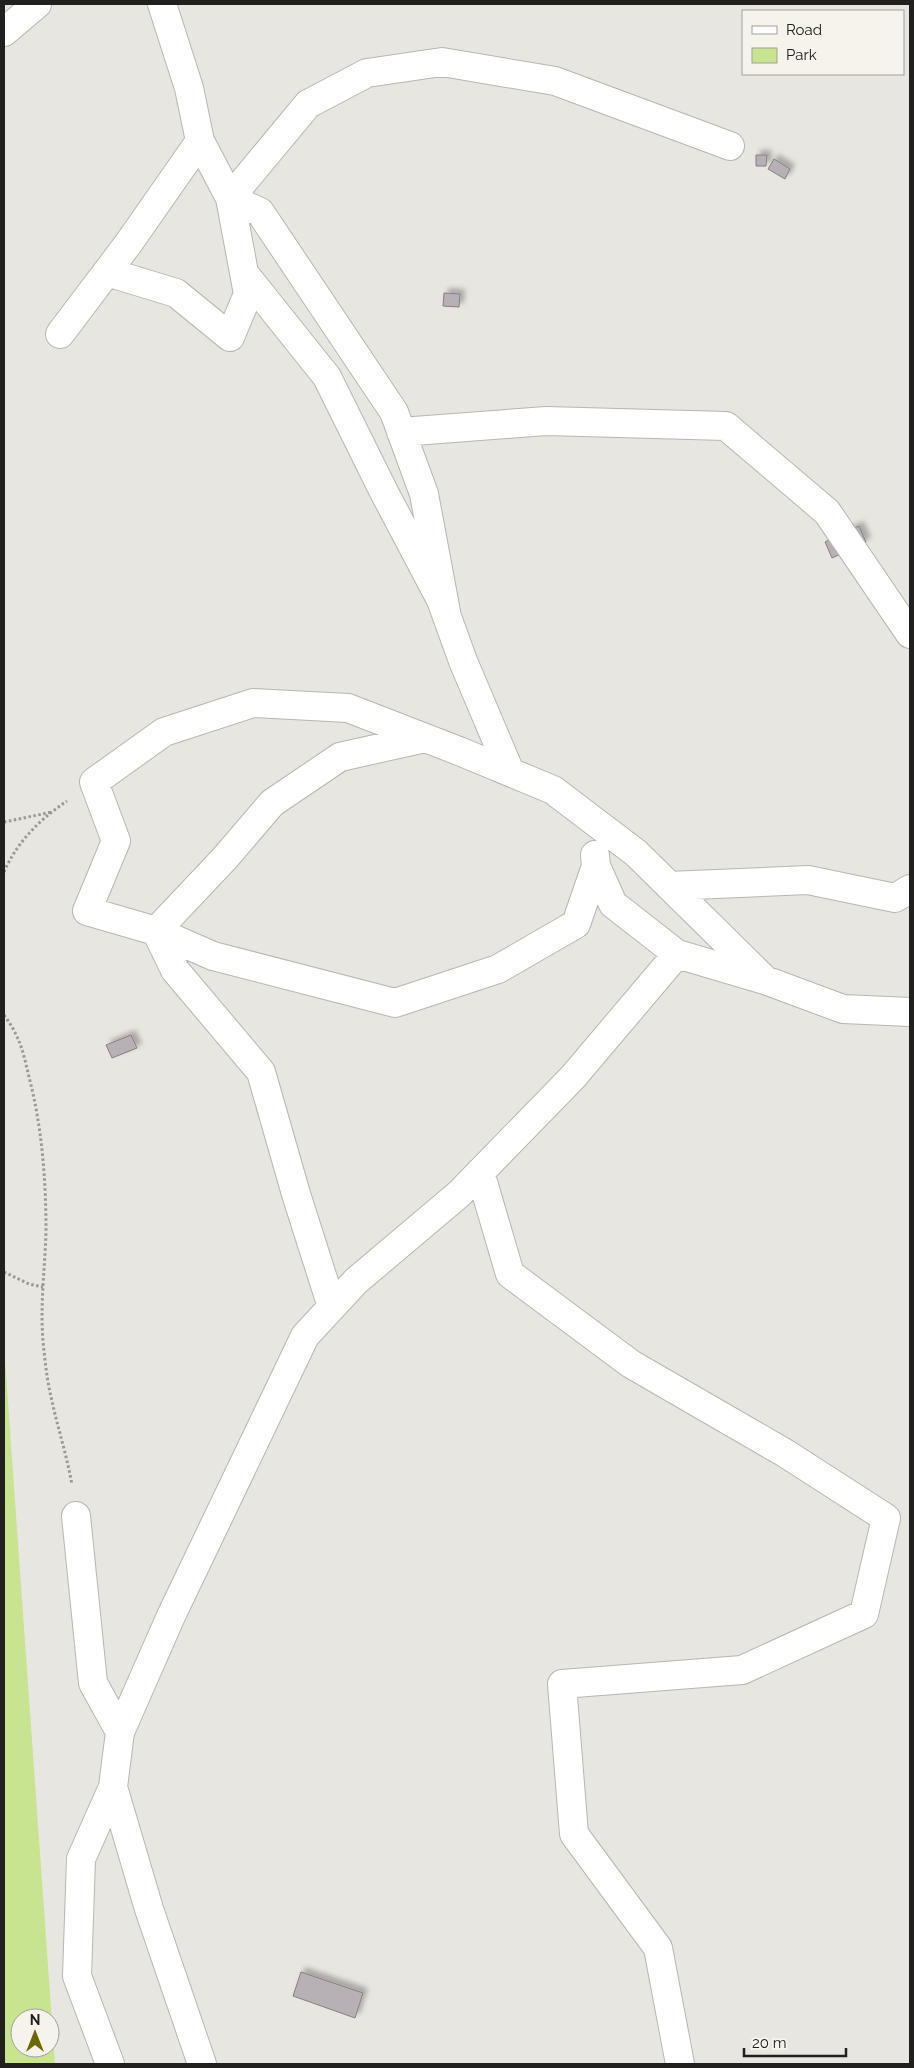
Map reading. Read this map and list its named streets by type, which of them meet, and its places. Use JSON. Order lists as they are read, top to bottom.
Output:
{
  "legend": ["Road", "Park"],
  "scale_bar": "20 m",
  "north": "top"
}
